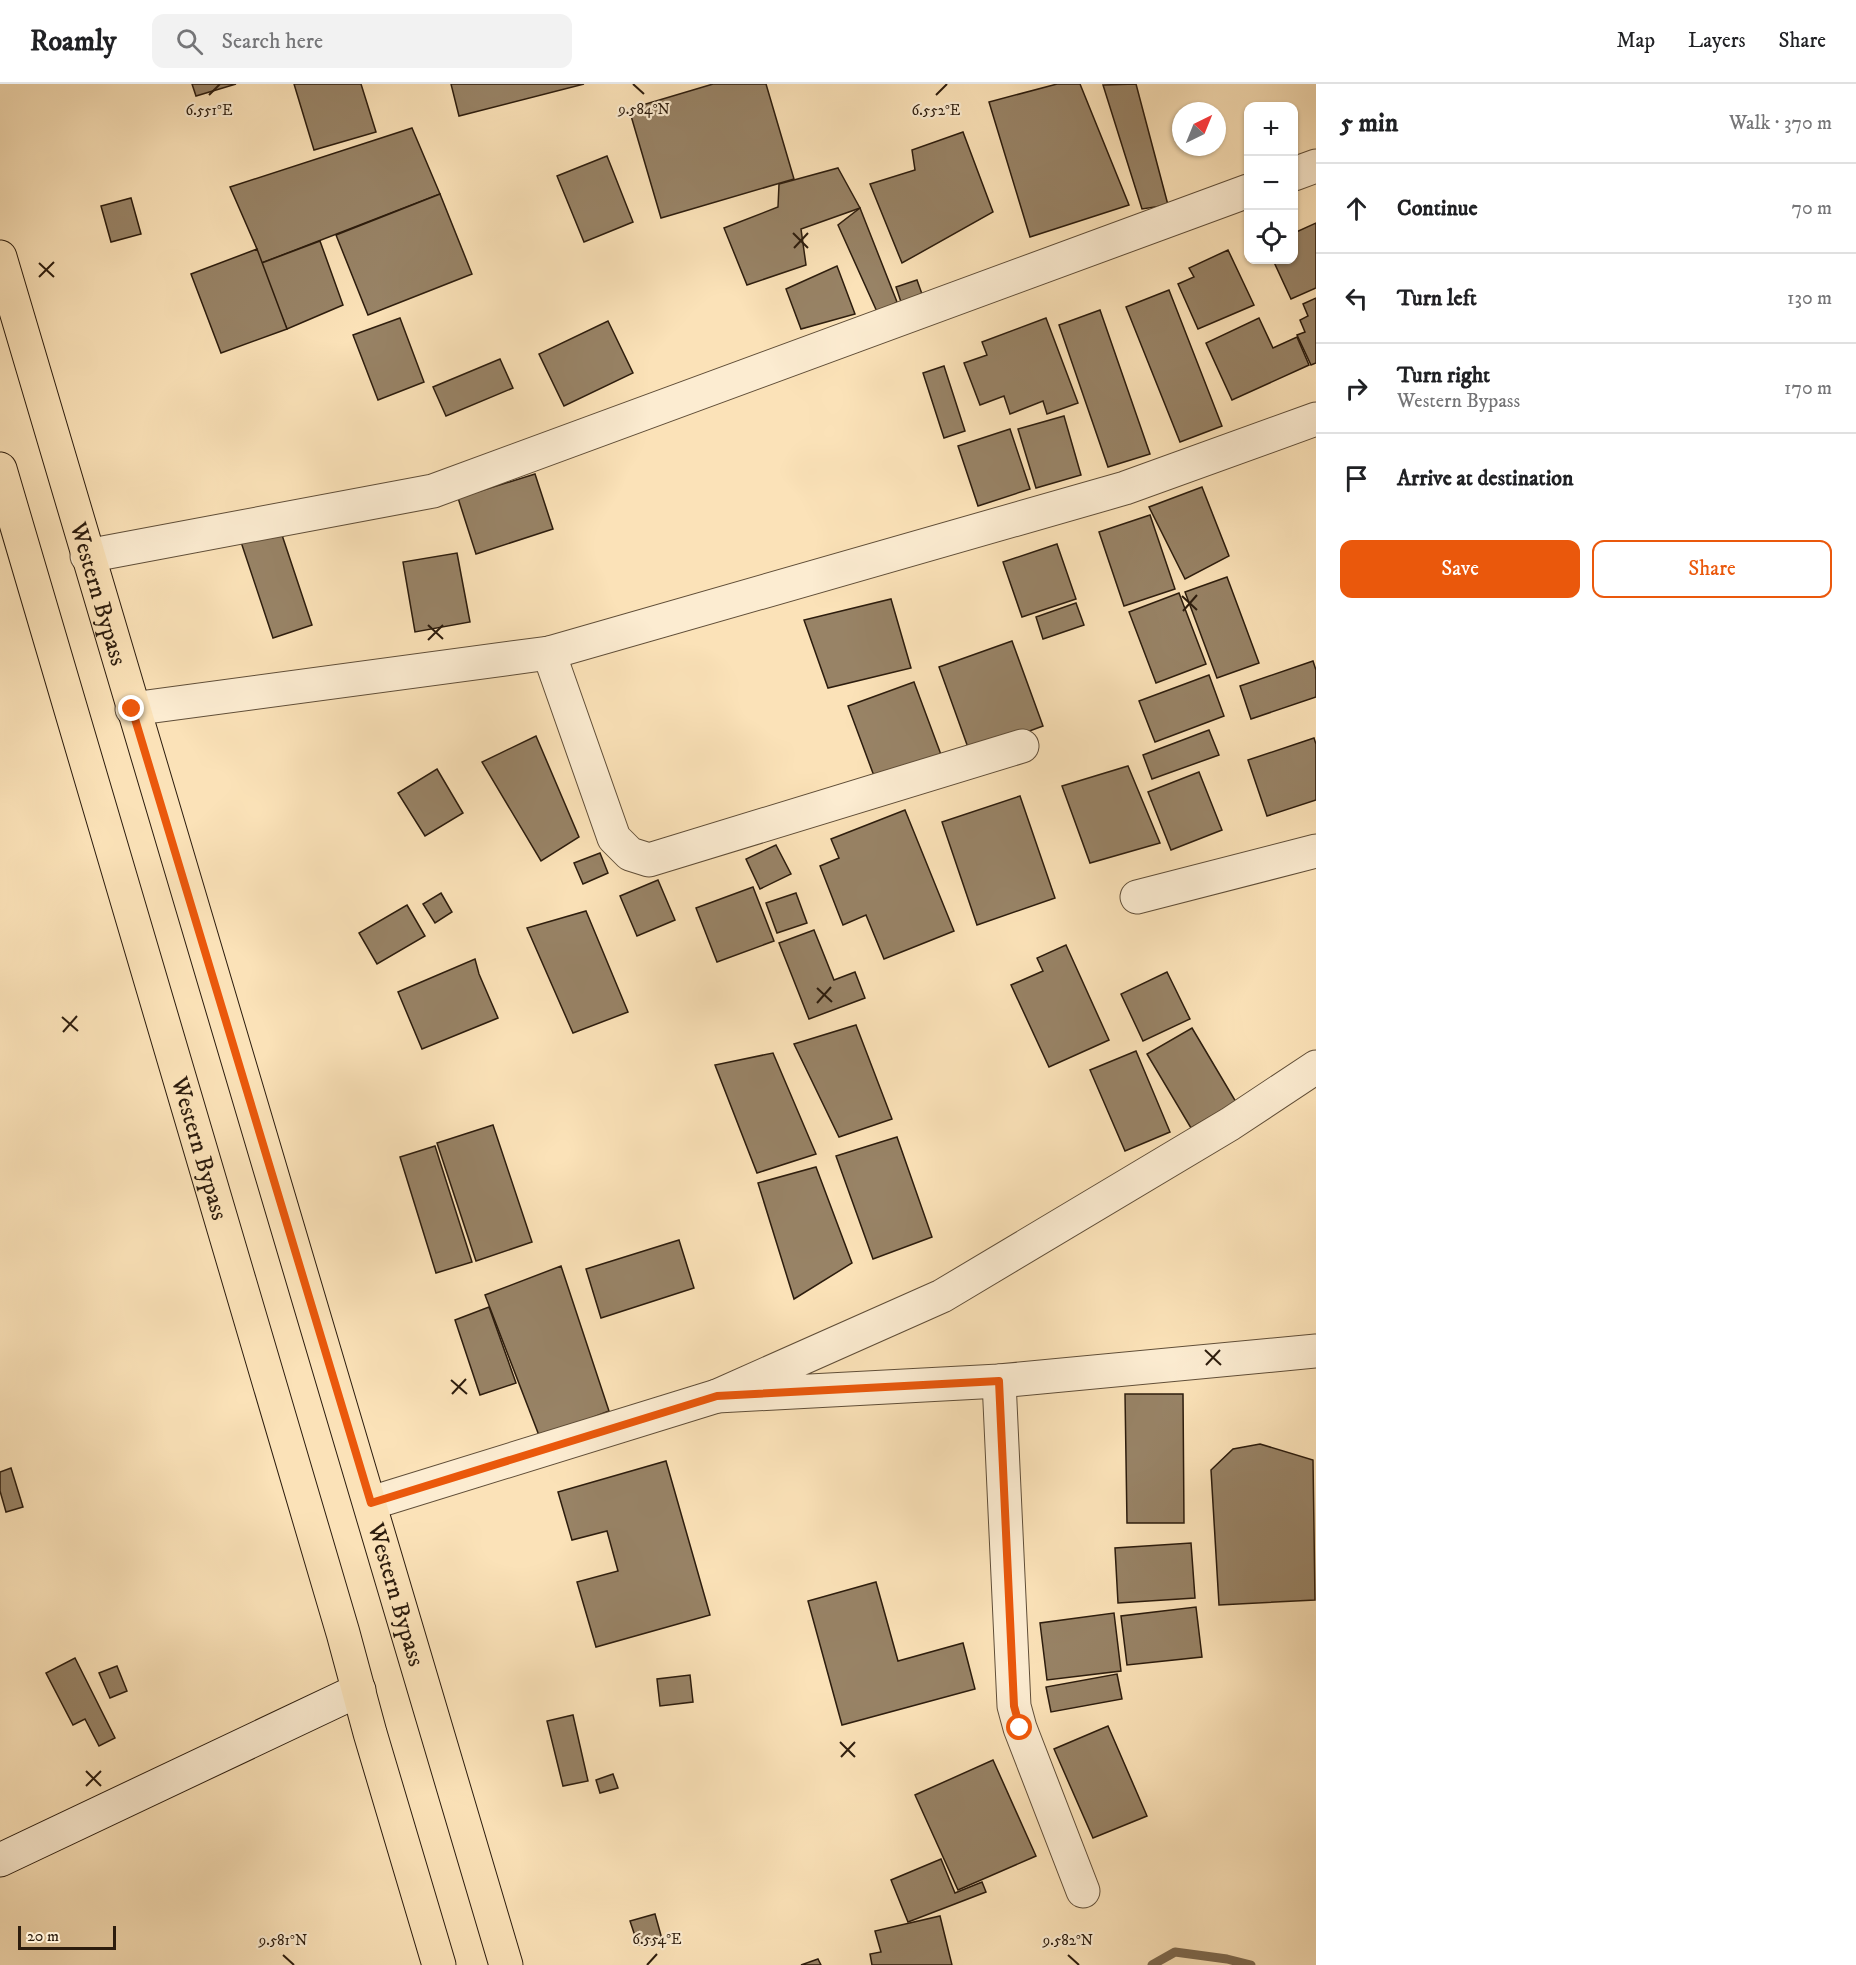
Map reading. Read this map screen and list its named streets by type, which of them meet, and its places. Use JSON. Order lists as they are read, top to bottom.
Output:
{
  "streets": {
    "main road": ["Western Bypass"]
  },
  "scale_bar": "20 m",
  "north": "top right",
  "page": {
    "header": "Roamly",
    "search": "Search here",
    "nav": ["Map", "Layers", "Share"],
    "heading": ["5 min", "Walk · 370 m"],
    "map_buttons": ["+", "−"],
    "list": [
      ["Continue", "70 m"],
      ["Turn left", "130 m"],
      ["Turn right", "Western Bypass", "170 m"],
      "Arrive at destination"
    ],
    "buttons": ["Save", "Share"],
    "scale": "20 m"
  },
  "coordinates": [
    "9.584°N",
    "6.551°E",
    "6.552°E",
    "6.554°E",
    "9.581°N",
    "9.582°N"
  ]
}
